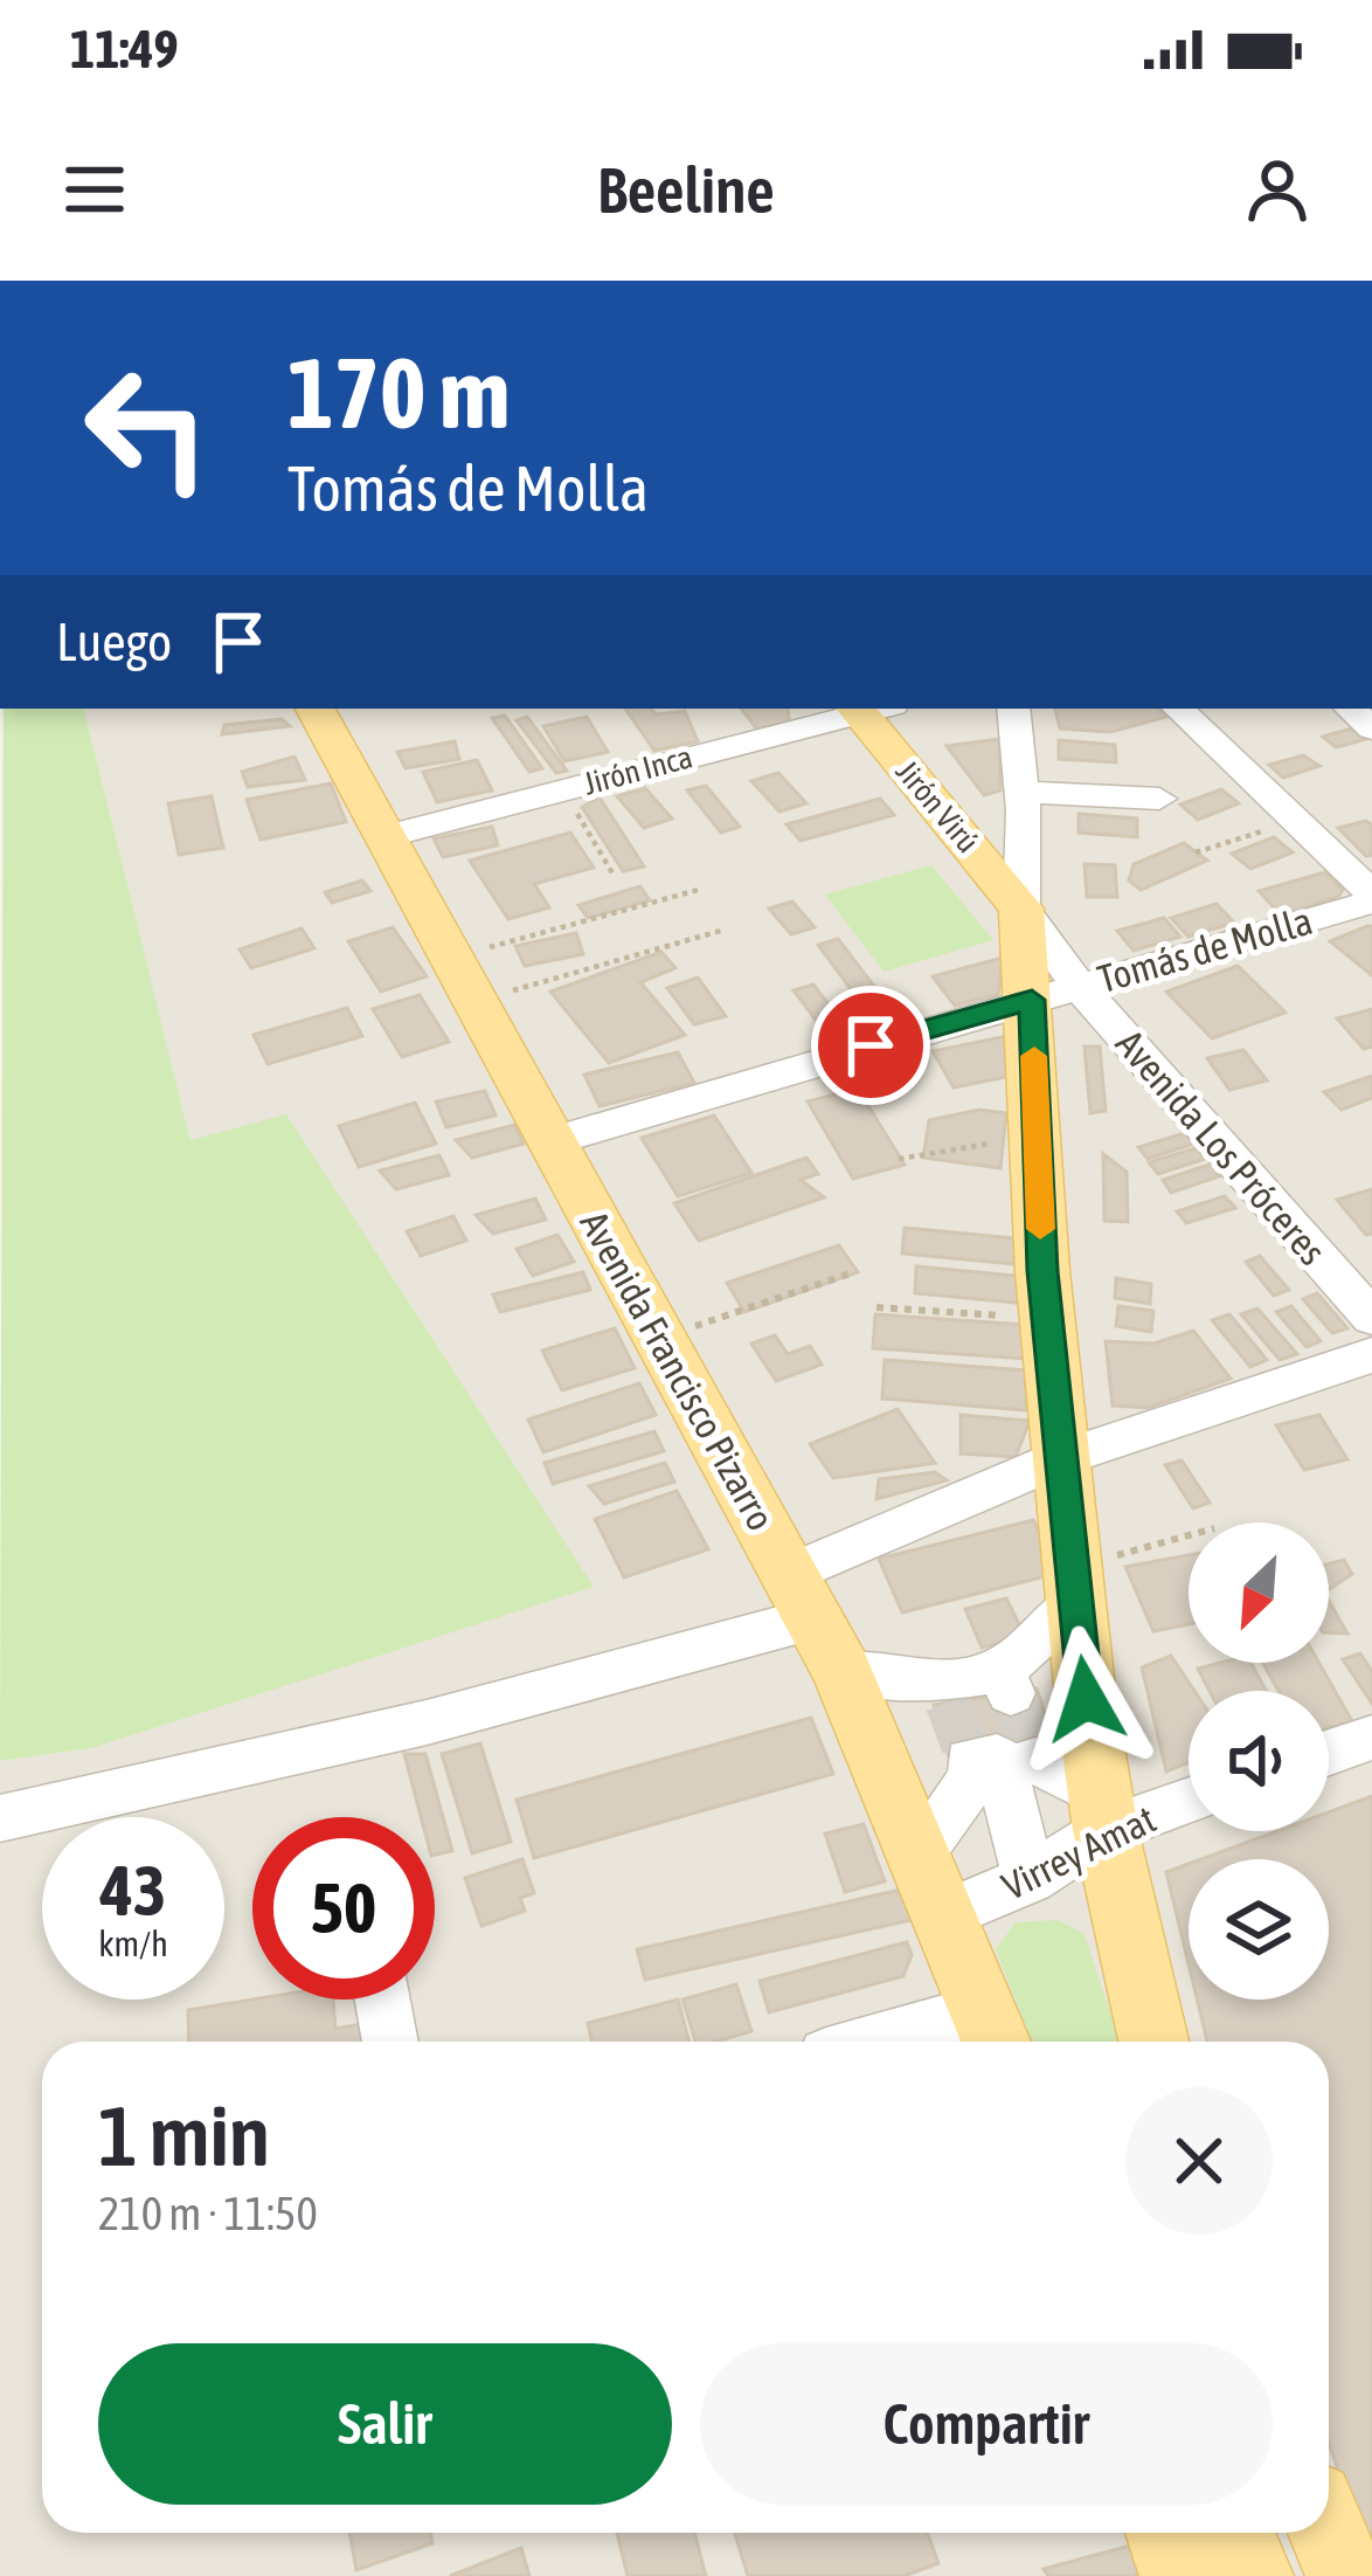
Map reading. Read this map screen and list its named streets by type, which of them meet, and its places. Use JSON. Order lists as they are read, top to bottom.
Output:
{
  "streets": {
    "main road": ["Jirón Virú", "Avenida Francisco Pizarro"],
    "street": [
      "Jirón Inca",
      "Tomás de Molla",
      "Avenida Los Próceres",
      "Virrey Amat"
    ]
  },
  "crossings": [
    ["Jirón Inca", "Avenida Francisco Pizarro"],
    ["Tomás de Molla", "Avenida Los Próceres"],
    ["Tomás de Molla", "Avenida Francisco Pizarro"],
    ["Avenida Francisco Pizarro", "Virrey Amat"]
  ],
  "north": "bottom left",
  "page": {
    "status": "11:49",
    "header": "Beeline",
    "turn": ["170 m", "Tomás de Molla"],
    "then": "Luego",
    "speed": "43 km/h",
    "limit": "50",
    "heading": ["1 min", "210 m · 11:50"],
    "buttons": ["Salir", "Compartir"]
  }
}
